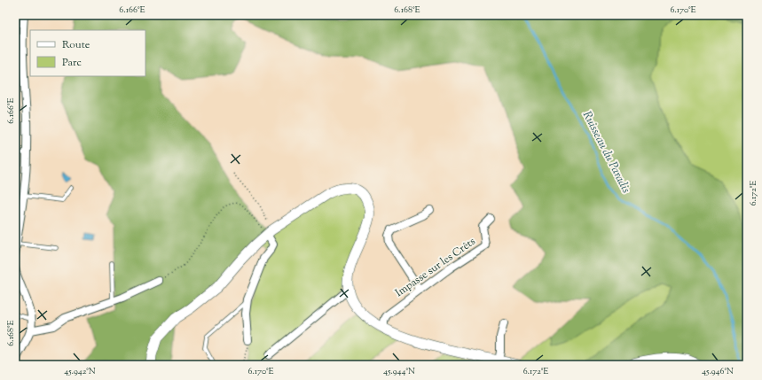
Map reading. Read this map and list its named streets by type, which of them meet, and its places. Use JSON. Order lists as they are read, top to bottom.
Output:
{
  "streets": {
    "street": ["Impasse sur les Crêts"]
  },
  "water": ["Ruisseau du Paradis"],
  "legend": ["Route", "Parc"],
  "coordinates": [
    "6.166°E",
    "6.168°E",
    "6.170°E",
    "6.172°E",
    "45.942°N",
    "45.944°N",
    "45.946°N"
  ]
}
